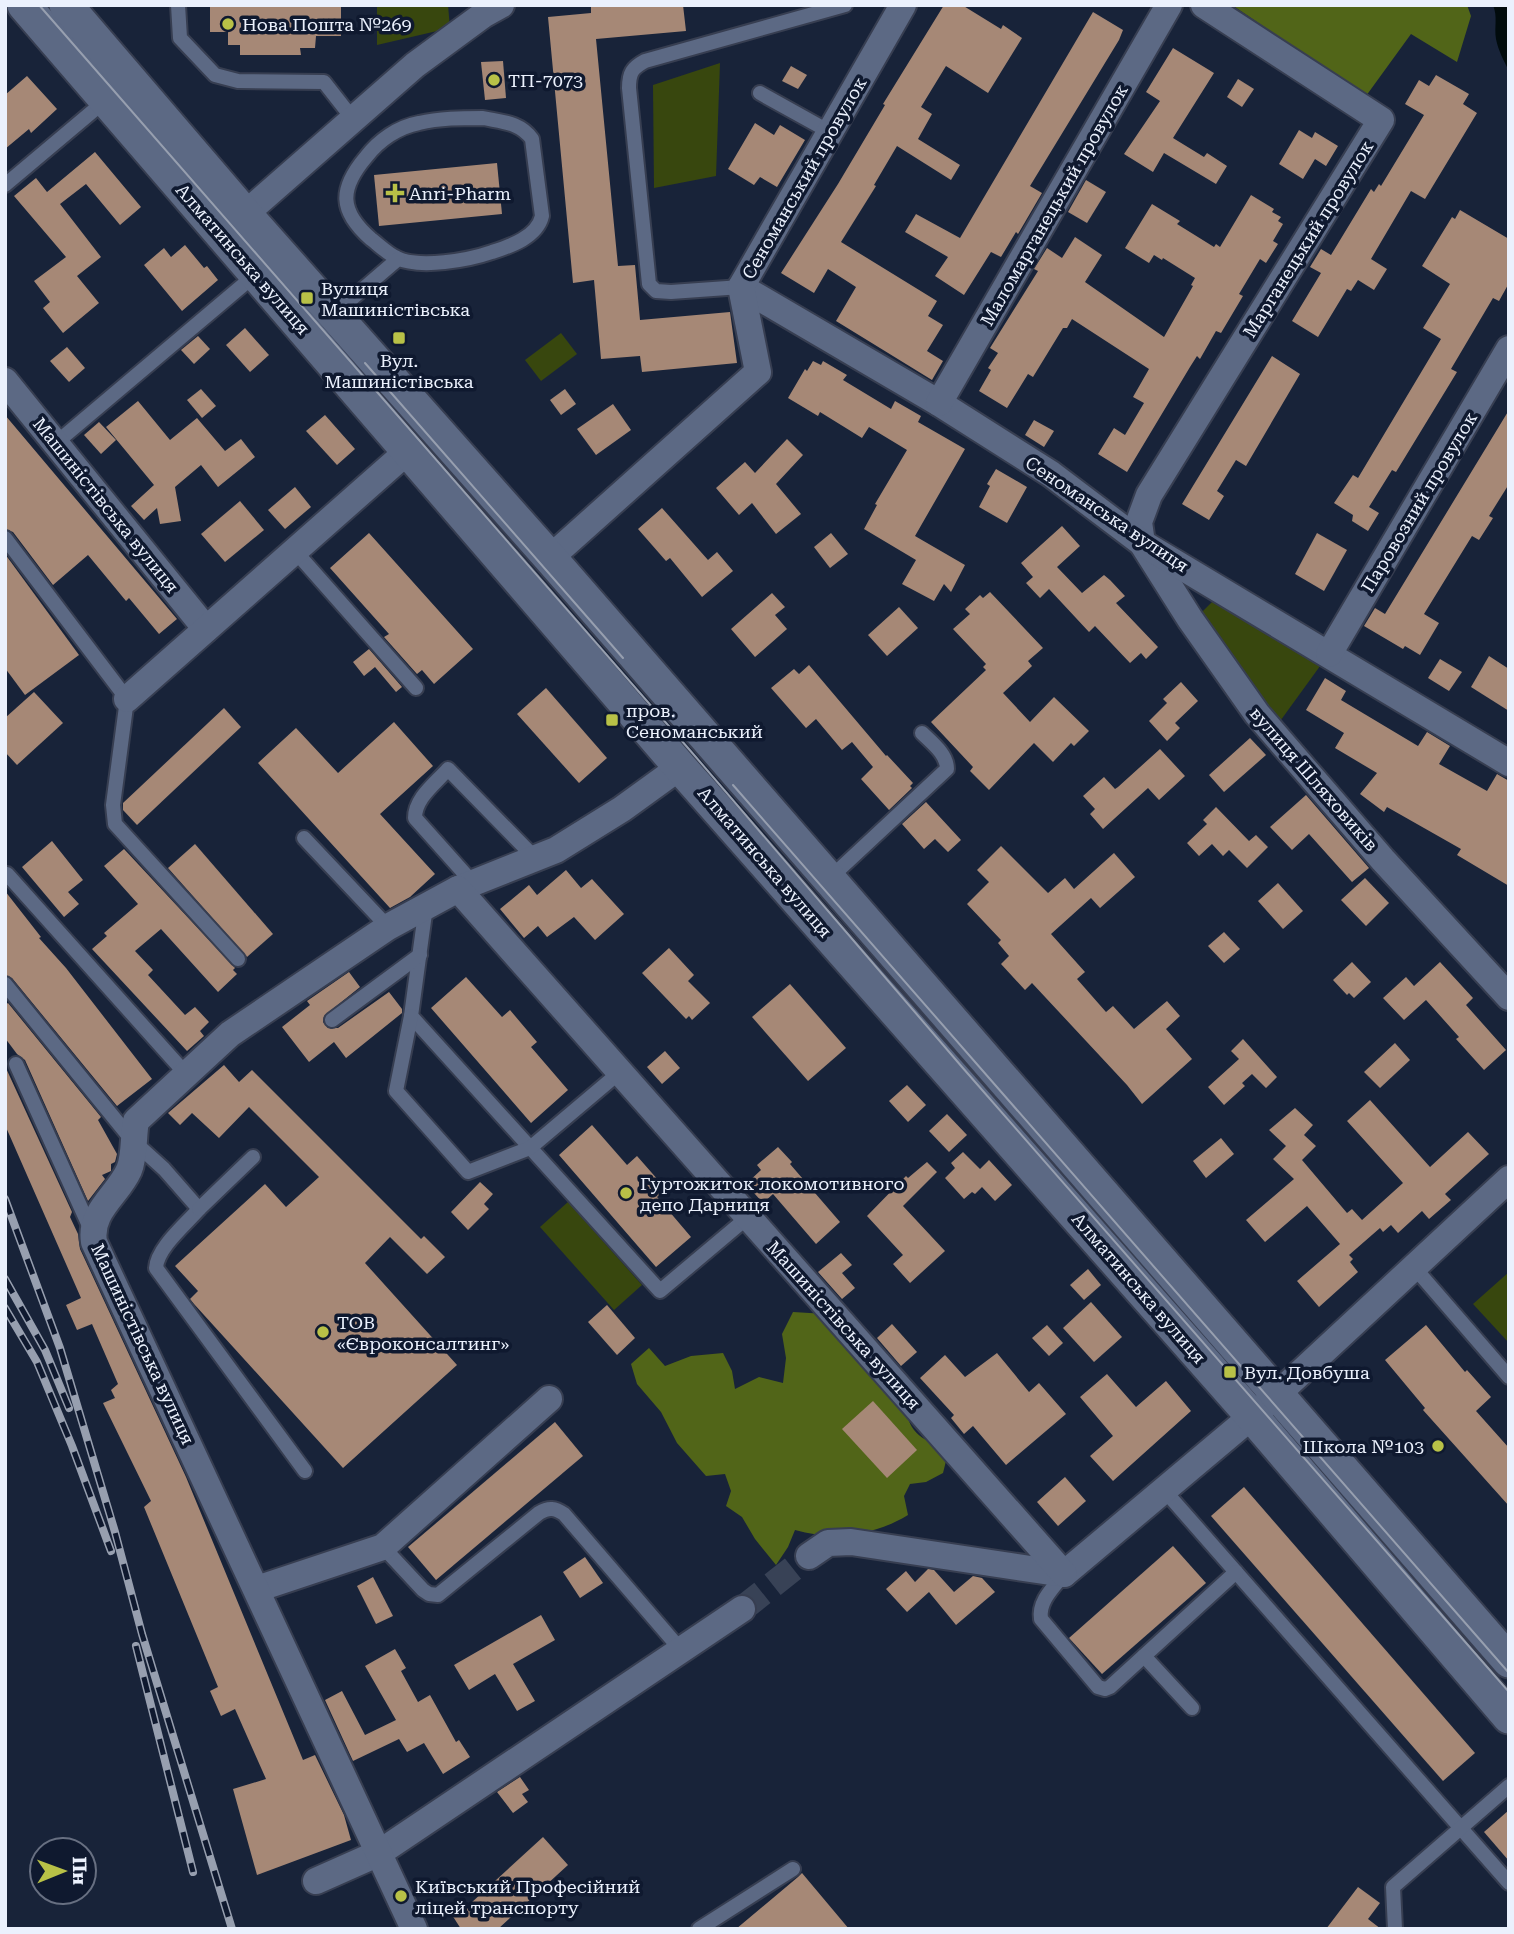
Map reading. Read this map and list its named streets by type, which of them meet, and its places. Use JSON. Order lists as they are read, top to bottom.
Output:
{
  "streets": {
    "street": [
      "Сеноманський провулок",
      "Маломарганецький провулок",
      "Марганецький провулок",
      "Алматинська вулиця",
      "Паровозний провулок",
      "Машиністівська вулиця",
      "Сеноманська вулиця",
      "вулиця Шляховиків"
    ]
  },
  "crossings": [
    ["Сеноманський провулок", "Алматинська вулиця"],
    ["Сеноманський провулок", "Сеноманська вулиця"],
    ["Маломарганецький провулок", "Сеноманська вулиця"],
    ["Марганецький провулок", "Сеноманська вулиця"],
    ["Марганецький провулок", "вулиця Шляховиків"],
    ["Алматинська вулиця", "Машиністівська вулиця"],
    ["Паровозний провулок", "Сеноманська вулиця"],
    ["Сеноманська вулиця", "вулиця Шляховиків"]
  ],
  "places": {
    "other": [
      "Нова Пошта №269",
      "ТП-7073",
      "Гуртожиток локомотивного депо Дарниця",
      "ТОВ «Євроконсалтинг»",
      "Школа №103",
      "Київський Професійний ліцей транспорту"
    ],
    "health": ["Anri-Pharm"],
    "transit": [
      "Вулиця Машиністівська",
      "Вул. Машиністівська",
      "пров. Сеноманський",
      "Вул. Довбуша"
    ]
  },
  "north": "right"
}
